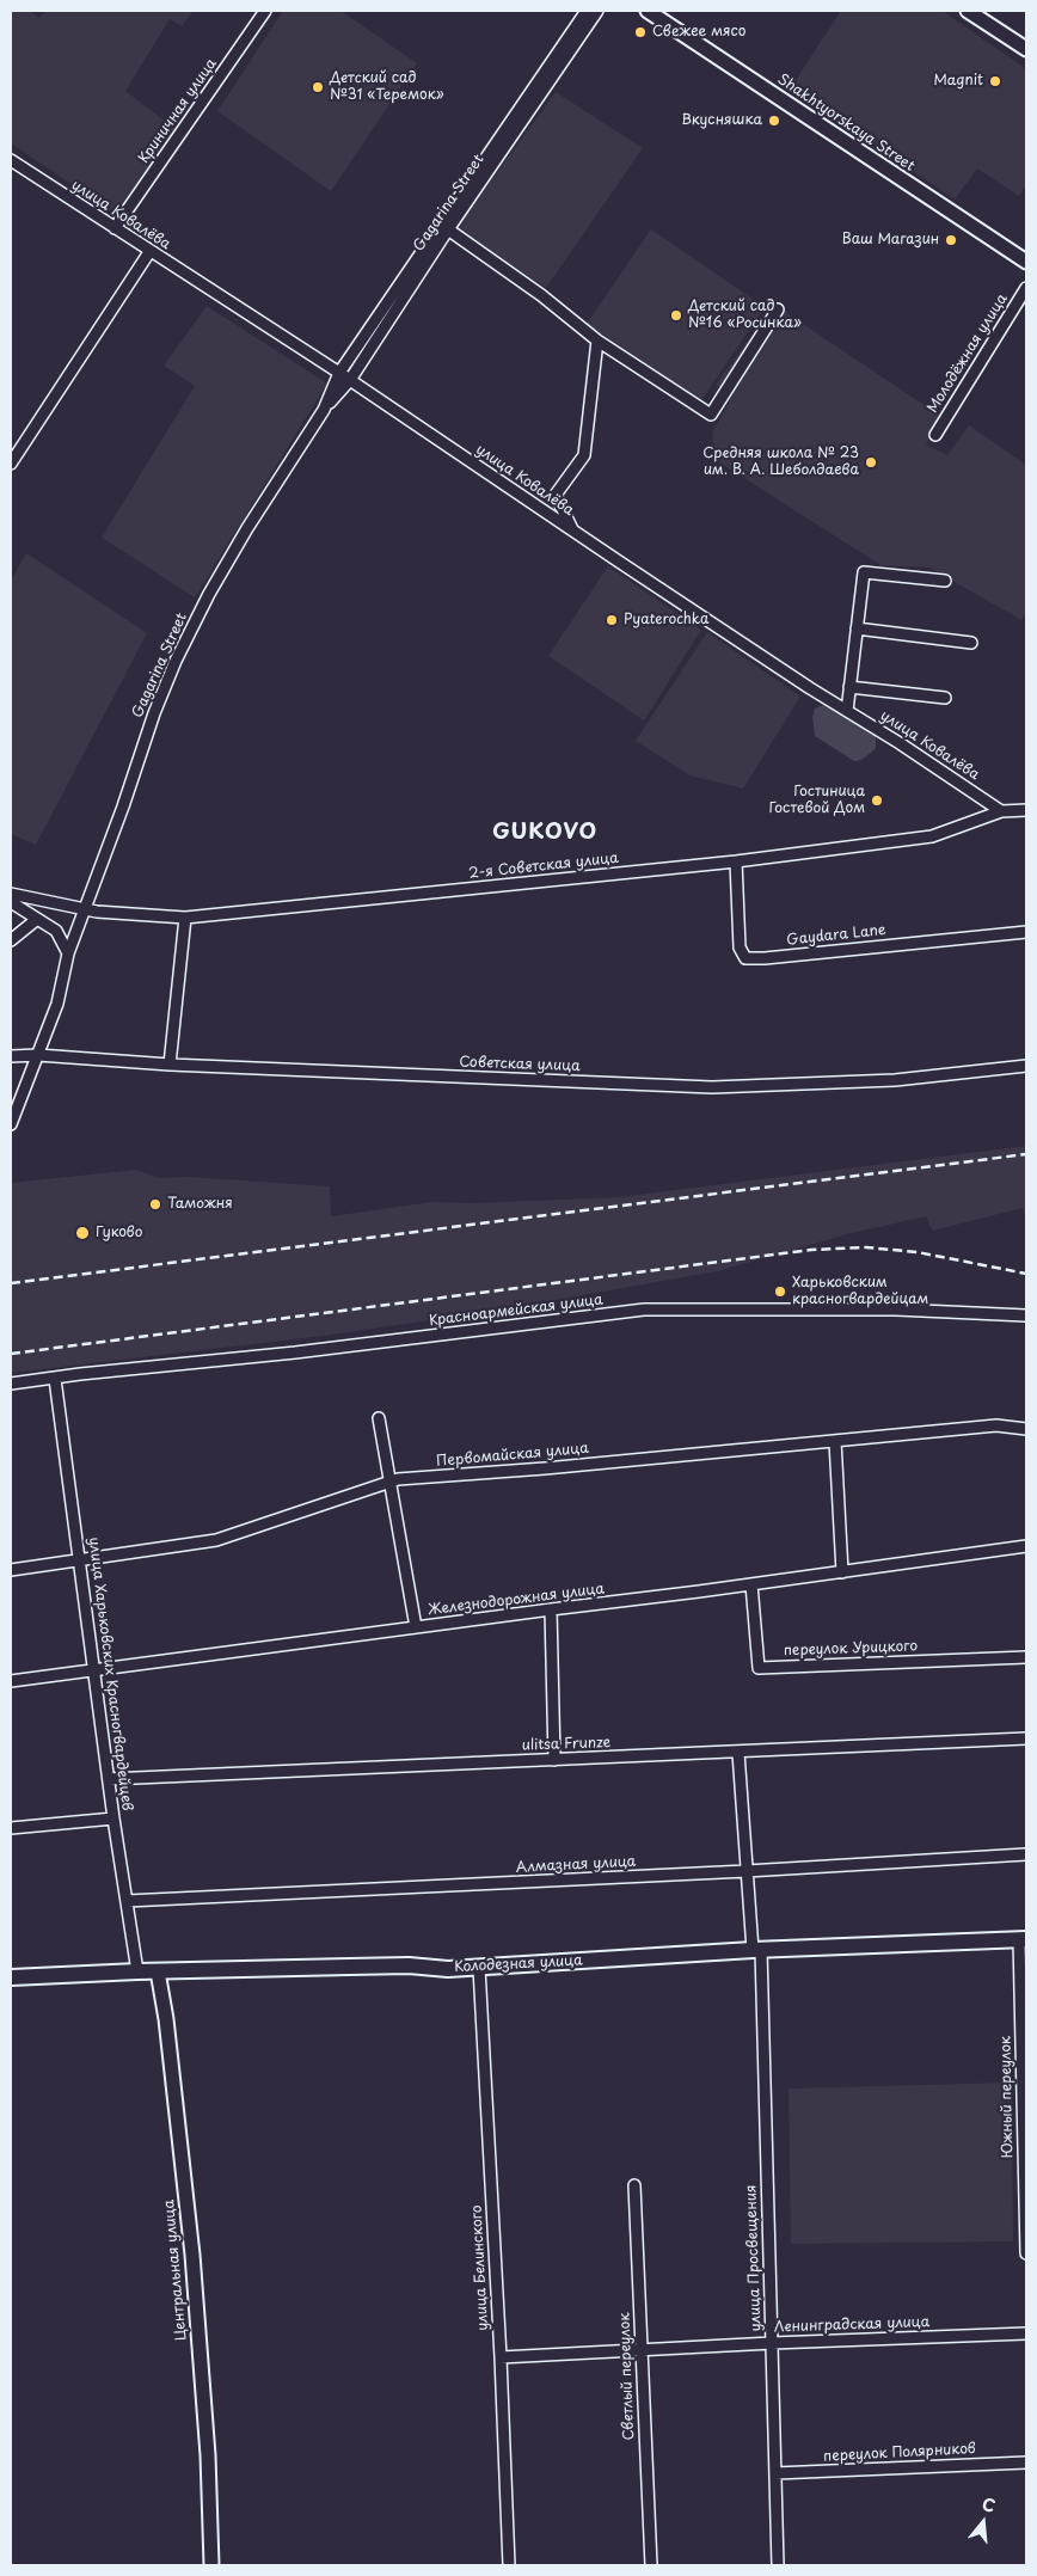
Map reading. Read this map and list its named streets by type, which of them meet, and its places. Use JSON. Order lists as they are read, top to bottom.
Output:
{
  "streets": {
    "main road": ["Колодезная улица"],
    "street": [
      "Криничная улица",
      "Shakhtyorskaya Street",
      "Gagarina Street",
      "улица Ковалёва",
      "Молодёжная улица",
      "2-я Советская улица",
      "Gaydara Lane",
      "Советская улица",
      "Красноармейская улица",
      "Первомайская улица",
      "Железнодорожная улица",
      "переулок Урицкого",
      "улица Харьковских Красногвардейцев",
      "ulitsa Frunze",
      "Алмазная улица",
      "Южный переулок",
      "улица Просвещения",
      "улица Белинского",
      "Центральная улица",
      "Ленинградская улица",
      "Светлый переулок",
      "переулок Полярников"
    ]
  },
  "crossings": [
    ["Криничная улица", "улица Ковалёва"],
    ["Gagarina Street", "улица Ковалёва"],
    ["Gagarina Street", "2-я Советская улица"],
    ["Gagarina Street", "Советская улица"],
    ["улица Ковалёва", "2-я Советская улица"],
    ["2-я Советская улица", "Gaydara Lane"],
    ["Красноармейская улица", "улица Харьковских Красногвардейцев"],
    ["Первомайская улица", "улица Харьковских Красногвардейцев"],
    ["Железнодорожная улица", "переулок Урицкого"],
    ["Железнодорожная улица", "улица Харьковских Красногвардейцев"],
    ["улица Харьковских Красногвардейцев", "ulitsa Frunze"],
    ["улица Харьковских Красногвардейцев", "Алмазная улица"],
    ["улица Харьковских Красногвардейцев", "Колодезная улица"],
    ["ulitsa Frunze", "улица Просвещения"],
    ["Алмазная улица", "улица Просвещения"],
    ["Колодезная улица", "Южный переулок"],
    ["Колодезная улица", "улица Просвещения"],
    ["Колодезная улица", "улица Белинского"],
    ["Колодезная улица", "Центральная улица"],
    ["улица Просвещения", "Ленинградская улица"],
    ["улица Просвещения", "переулок Полярников"],
    ["улица Белинского", "Ленинградская улица"],
    ["Ленинградская улица", "Светлый переулок"]
  ],
  "districts": ["GUKOVO"],
  "places": [
    "Свежее мясо",
    "Magnit",
    "Детский сад №31 «Теремок»",
    "Вкусняшка",
    "Ваш Магазин",
    "Детский сад №16 «Росинка»",
    "Средняя школа № 23 им. В. А. Шеболдаева",
    "Pyaterochka",
    "Гостиница Гостевой Дом",
    "Таможня",
    "Гуково",
    "Харьковским красногвардейцам"
  ],
  "north": "top"
}
